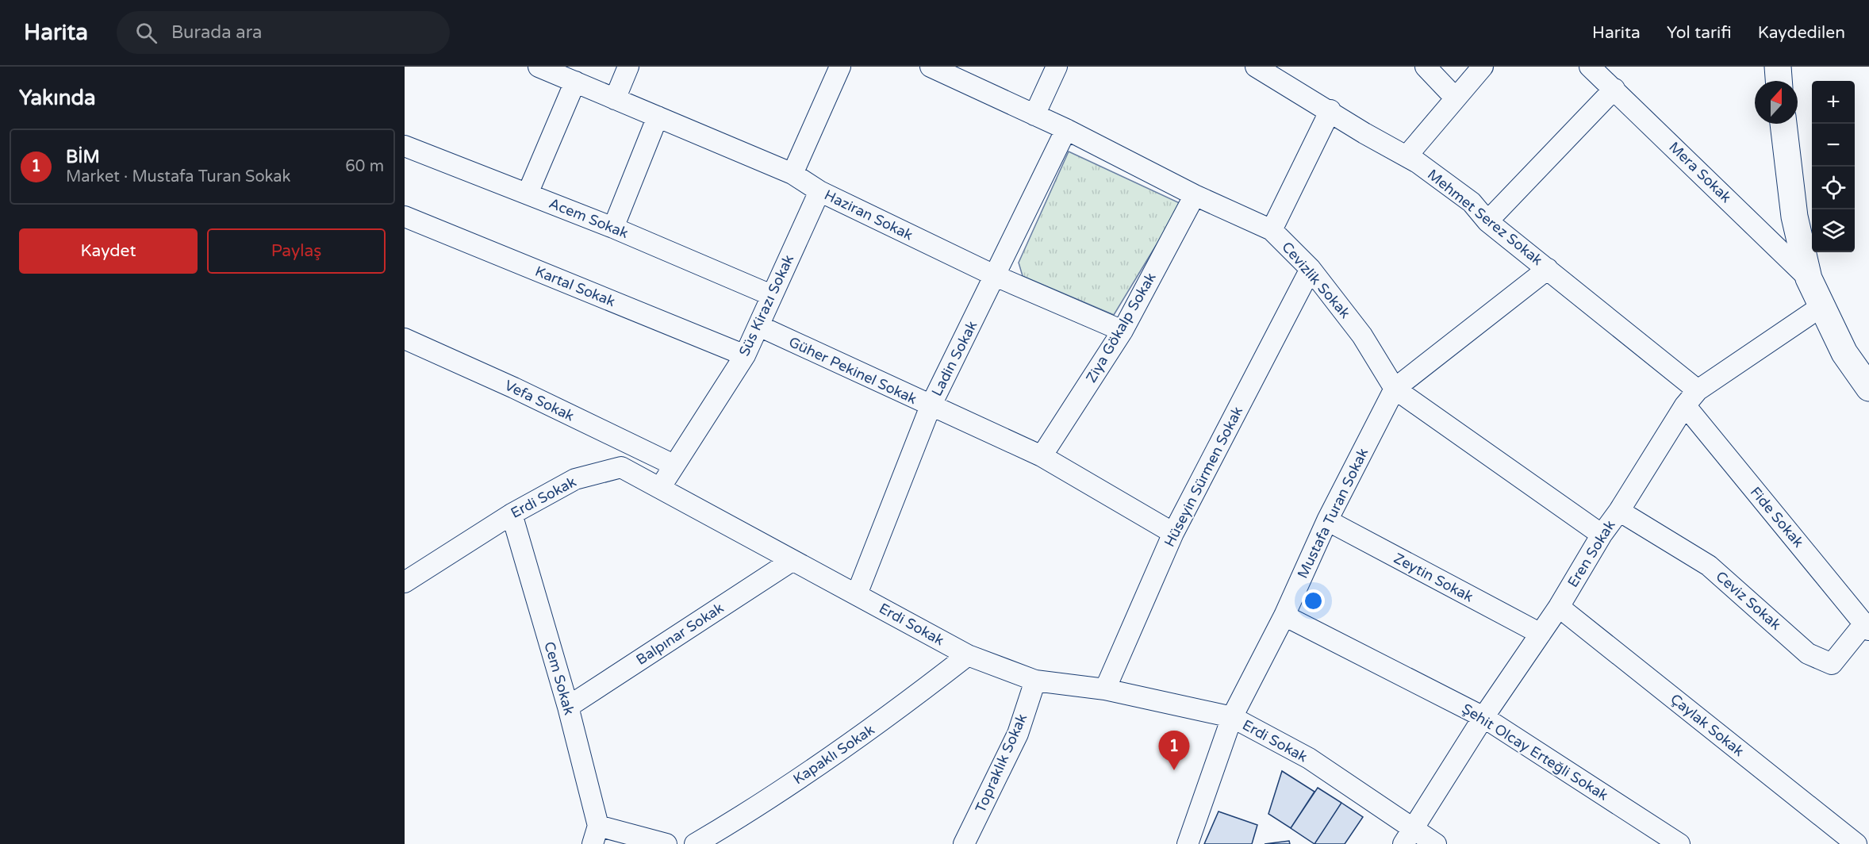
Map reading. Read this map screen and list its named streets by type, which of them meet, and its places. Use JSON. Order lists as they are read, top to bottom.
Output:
{
  "streets": {
    "street": [
      "Mera Sokak",
      "Haziran Sokak",
      "Mehmet Serez Sokak",
      "Acem Sokak",
      "Cevizlik Sokak",
      "Kartal Sokak",
      "Süs Kirazı Sokak",
      "Ziya Gökalp Sokak",
      "Ladin Sokak",
      "Güher Pekinel Sokak",
      "Vefa Sokak",
      "Hüseyin Sürmen Sokak",
      "Erdi Sokak",
      "Mustafa Turan Sokak",
      "Fide Sokak",
      "Eren Sokak",
      "Zeytin Sokak",
      "Ceviz Sokak",
      "Balpınar Sokak",
      "Cem Sokak",
      "Çaylak Sokak",
      "Şehit Olcay Erteğli Sokak",
      "Kapaklı Sokak",
      "Topraklık Sokak"
    ]
  },
  "crossings": [
    ["Haziran Sokak", "Süs Kirazı Sokak"],
    ["Haziran Sokak", "Ziya Gökalp Sokak"],
    ["Haziran Sokak", "Ladin Sokak"],
    ["Mehmet Serez Sokak", "Mustafa Turan Sokak"],
    ["Mehmet Serez Sokak", "Fide Sokak"],
    ["Mehmet Serez Sokak", "Eren Sokak"],
    ["Acem Sokak", "Süs Kirazı Sokak"],
    ["Cevizlik Sokak", "Ziya Gökalp Sokak"],
    ["Cevizlik Sokak", "Ladin Sokak"],
    ["Cevizlik Sokak", "Hüseyin Sürmen Sokak"],
    ["Cevizlik Sokak", "Mustafa Turan Sokak"],
    ["Cevizlik Sokak", "Eren Sokak"],
    ["Kartal Sokak", "Süs Kirazı Sokak"],
    ["Süs Kirazı Sokak", "Güher Pekinel Sokak"],
    ["Süs Kirazı Sokak", "Vefa Sokak"],
    ["Süs Kirazı Sokak", "Erdi Sokak"],
    ["Ziya Gökalp Sokak", "Güher Pekinel Sokak"],
    ["Ladin Sokak", "Güher Pekinel Sokak"],
    ["Ladin Sokak", "Erdi Sokak"],
    ["Güher Pekinel Sokak", "Hüseyin Sürmen Sokak"],
    ["Hüseyin Sürmen Sokak", "Erdi Sokak"],
    ["Erdi Sokak", "Mustafa Turan Sokak"],
    ["Erdi Sokak", "Eren Sokak"],
    ["Erdi Sokak", "Balpınar Sokak"],
    ["Erdi Sokak", "Cem Sokak"],
    ["Erdi Sokak", "Kapaklı Sokak"],
    ["Erdi Sokak", "Topraklık Sokak"],
    ["Mustafa Turan Sokak", "Zeytin Sokak"],
    ["Mustafa Turan Sokak", "Şehit Olcay Erteğli Sokak"],
    ["Fide Sokak", "Eren Sokak"],
    ["Fide Sokak", "Ceviz Sokak"],
    ["Eren Sokak", "Zeytin Sokak"],
    ["Eren Sokak", "Ceviz Sokak"],
    ["Eren Sokak", "Çaylak Sokak"],
    ["Eren Sokak", "Şehit Olcay Erteğli Sokak"],
    ["Balpınar Sokak", "Cem Sokak"]
  ],
  "north": "top",
  "page": {
    "header": "Harita",
    "search": "Burada ara",
    "nav": ["Harita", "Yol tarifi", "Kaydedilen"],
    "heading": "Yakında",
    "map_buttons": ["+", "−"],
    "list": [
      {
        "mark": "1",
        "name": "BİM",
        "note": "Market · Mustafa Turan Sokak",
        "value": "60 m"
      }
    ],
    "buttons": ["Kaydet", "Paylaş"],
    "pins": "1"
  }
}
